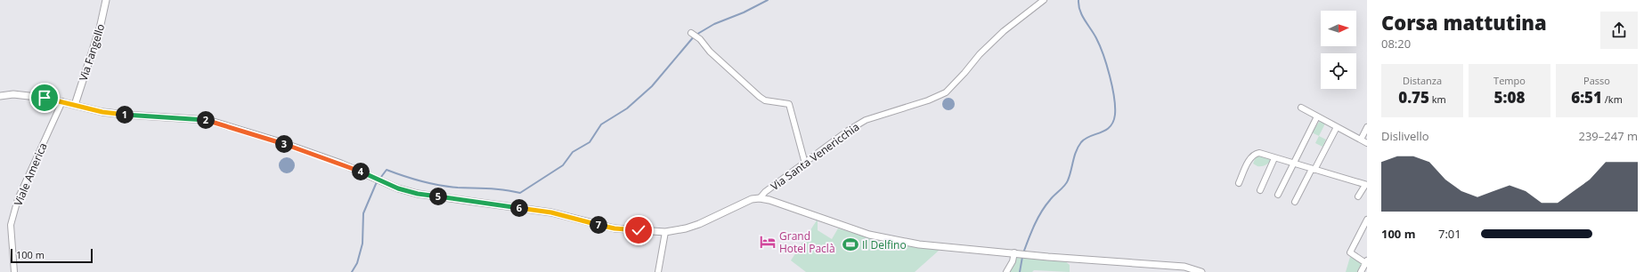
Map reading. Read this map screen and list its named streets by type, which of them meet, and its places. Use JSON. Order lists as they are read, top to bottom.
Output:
{
  "streets": {
    "street": ["Via Fangello", "Via Santa Venericchia", "Viale America"]
  },
  "places": {
    "hotel": ["Grand Hotel Paclà"],
    "sports": ["Il Delfino"]
  },
  "scale_bar": "100 m",
  "north": "right",
  "page": {
    "heading": ["Corsa mattutina", "08:20"],
    "stats": [
      ["Distanza", "0.75 km"],
      ["Tempo", "5:08"],
      ["Passo", "6:51 /km"]
    ],
    "pins": [
      "1",
      "2",
      "3",
      "4",
      "5",
      "6",
      "7"
    ],
    "chart": ["Dislivello", "239–247 m"],
    "list": [
      {
        "name": "100 m",
        "note": "7:01"
      }
    ],
    "scale": "100 m"
  }
}
